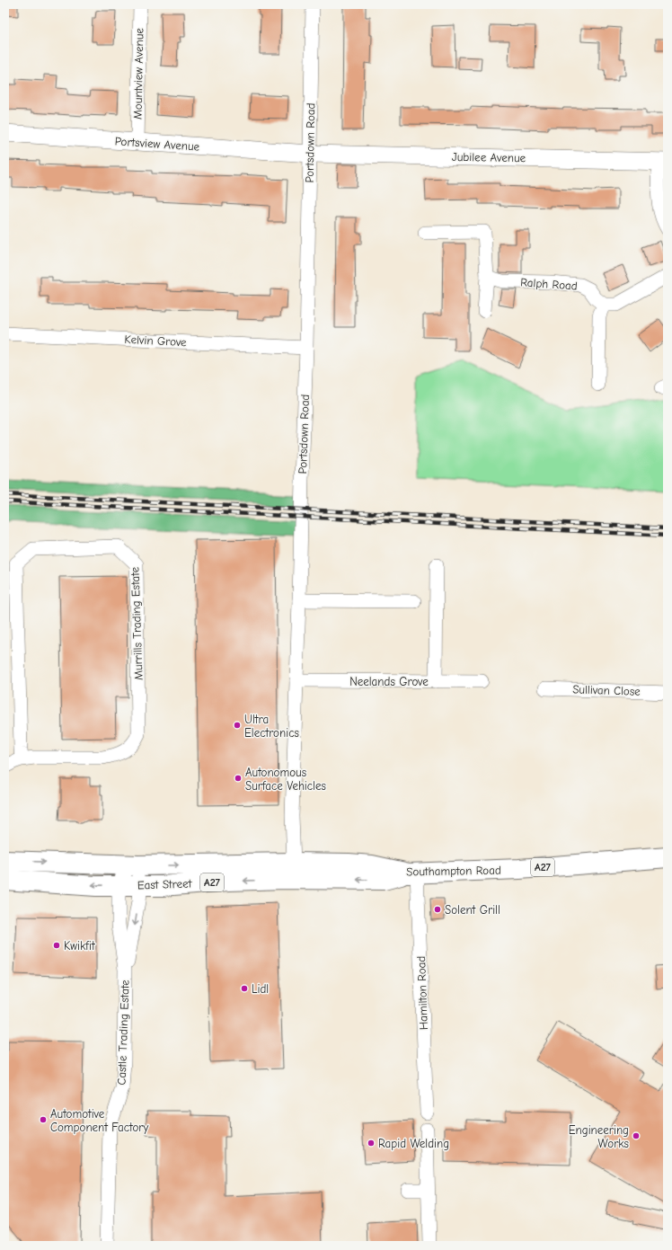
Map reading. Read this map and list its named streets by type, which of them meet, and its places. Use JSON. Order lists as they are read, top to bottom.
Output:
{
  "streets": {
    "main road": ["A27", "Southampton Road", "East Street"],
    "street": [
      "Mountview Avenue",
      "Portsdown Road",
      "Portsview Avenue",
      "Jubilee Avenue",
      "Ralph Road",
      "Kelvin Grove",
      "Murrills Trading Estate",
      "Neelands Grove",
      "Sullivan Close",
      "Hamilton Road",
      "Castle Trading Estate"
    ]
  },
  "crossings": [
    ["Mountview Avenue", "Portsview Avenue"],
    ["Portsdown Road", "Portsview Avenue"],
    ["Portsdown Road", "Jubilee Avenue"],
    ["Portsdown Road", "Kelvin Grove"],
    ["Portsdown Road", "Neelands Grove"],
    ["Portsdown Road", "Southampton Road"],
    ["Portsview Avenue", "Jubilee Avenue"],
    ["Southampton Road", "East Street"],
    ["Southampton Road", "Hamilton Road"],
    ["East Street", "Hamilton Road"],
    ["East Street", "Castle Trading Estate"]
  ],
  "places": [
    "Ultra Electronics",
    "Autonomous Surface Vehicles",
    "Solent Grill",
    "Kwikfit",
    "Lidl",
    "Automotive Component Factory",
    "Engineering Works",
    "Rapid Welding"
  ]
}
